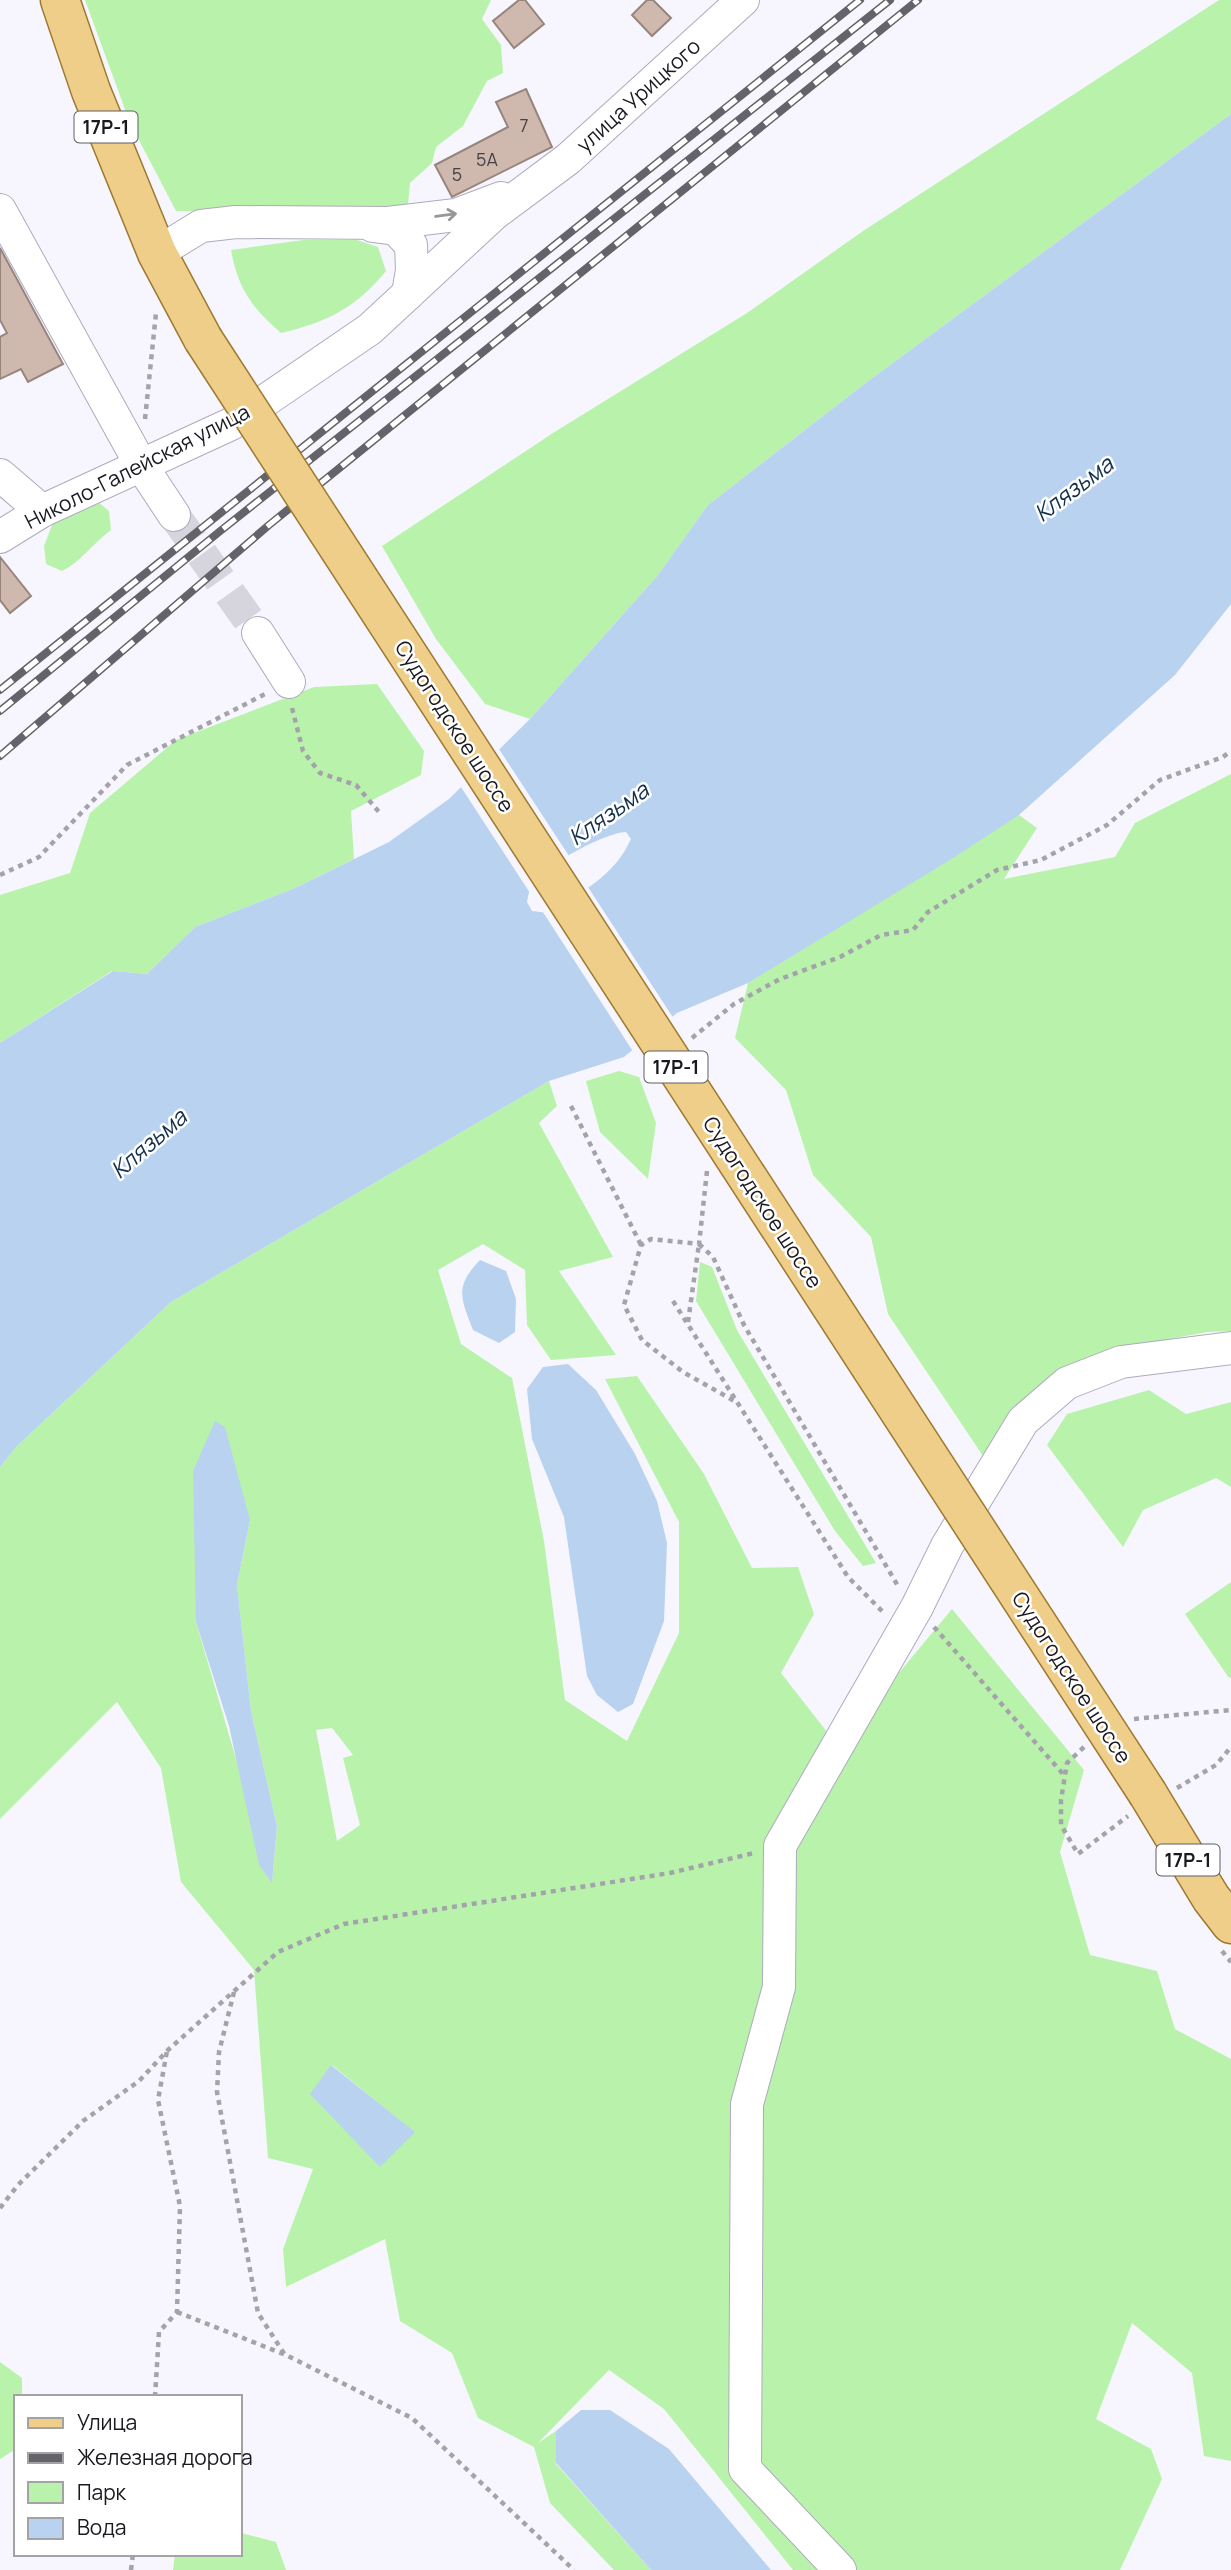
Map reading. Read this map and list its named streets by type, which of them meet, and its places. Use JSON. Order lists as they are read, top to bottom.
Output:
{
  "streets": {
    "main road": ["17Р-1", "Судогодское шоссе"],
    "street": ["улица Урицкого", "Николо-Галейская улица"]
  },
  "crossings": [
    ["улица Урицкого", "17Р-1"],
    ["улица Урицкого", "Николо-Галейская улица"],
    ["улица Урицкого", "Судогодское шоссе"],
    ["17Р-1", "Судогодское шоссе"]
  ],
  "water": ["Клязьма"],
  "house_numbers": ["7", "5А", "5"],
  "legend": [
    "Улица",
    "Железная дорога",
    "Парк",
    "Вода"
  ]
}
